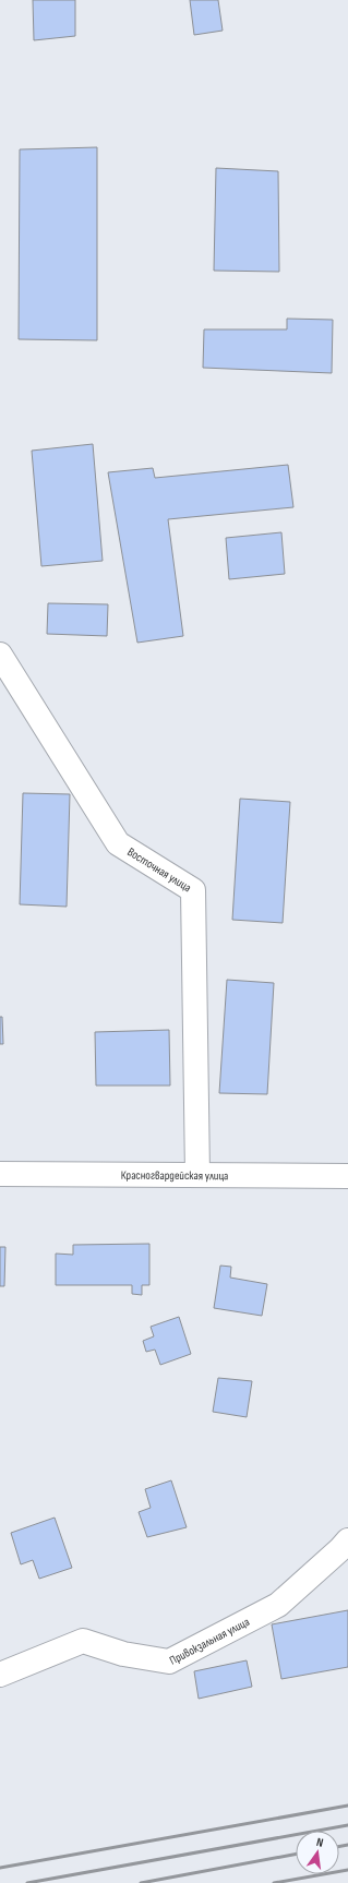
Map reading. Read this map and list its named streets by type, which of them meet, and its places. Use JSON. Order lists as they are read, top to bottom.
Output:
{
  "streets": {
    "street": ["Восточная улица", "Красногвардейская улица", "Привокзальная улица"]
  },
  "crossings": [
    ["Восточная улица", "Красногвардейская улица"]
  ],
  "north": "top"
}
